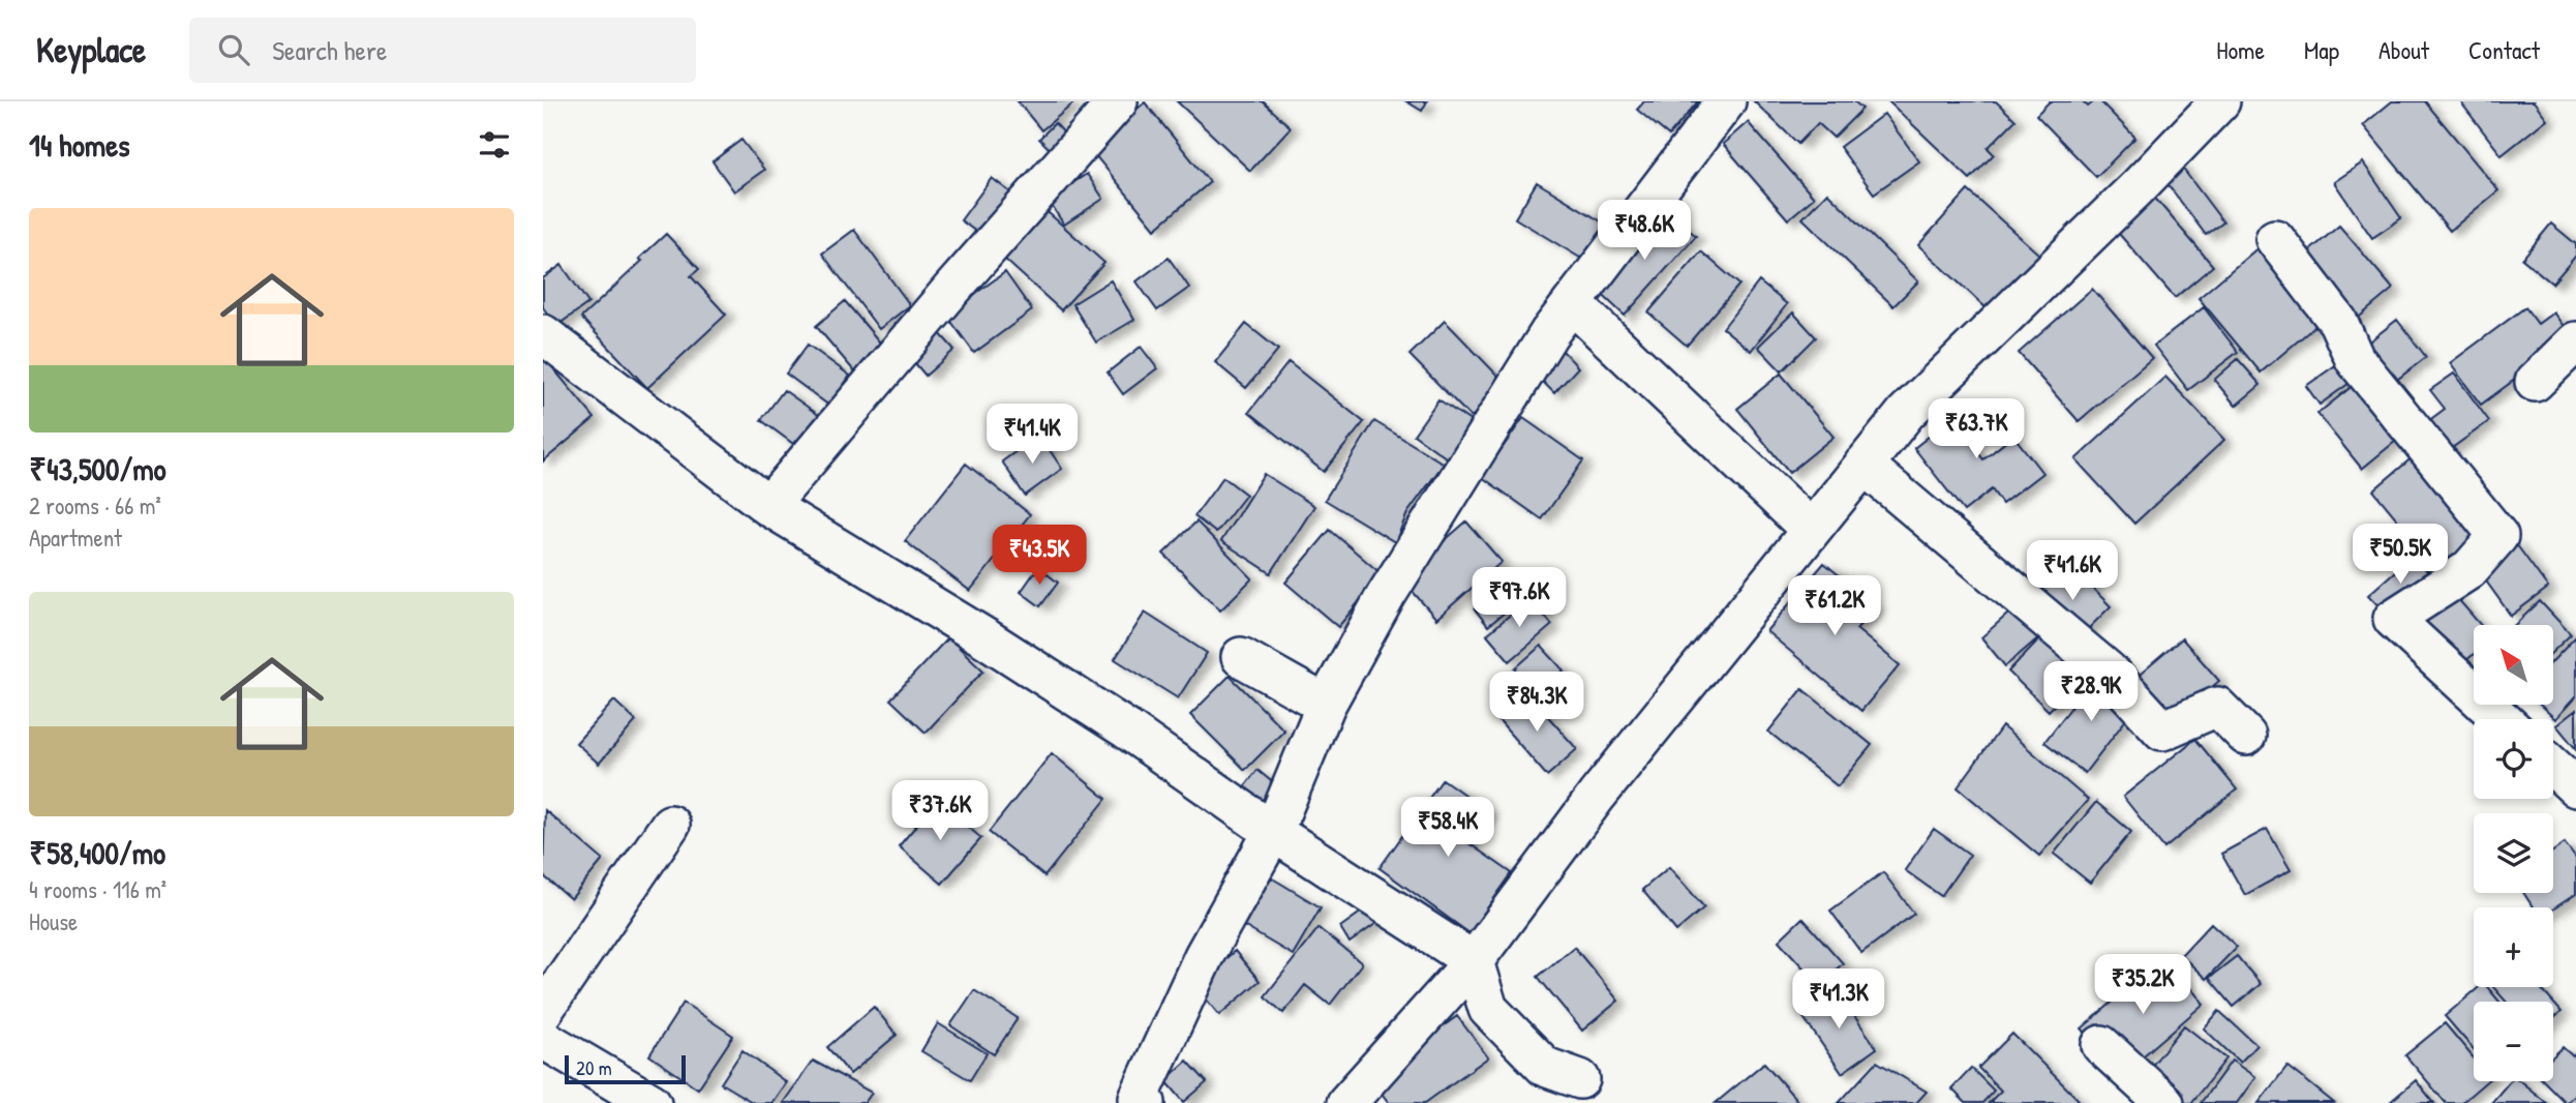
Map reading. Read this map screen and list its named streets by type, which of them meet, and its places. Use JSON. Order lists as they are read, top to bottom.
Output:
{
  "scale_bar": "20 m",
  "north": "top left",
  "page": {
    "header": "Keyplace",
    "search": "Search here",
    "nav": [
      "Home",
      "Map",
      "About",
      "Contact"
    ],
    "heading": "14 homes",
    "list": [
      {
        "name": "₹43,500/mo",
        "note": "2 rooms · 66 m² · Apartment"
      },
      {
        "name": "₹58,400/mo",
        "note": "4 rooms · 116 m² · House"
      }
    ],
    "price": [
      "₹48.6K",
      "₹63.7K",
      "₹41.4K",
      "₹50.5K",
      "₹43.5K",
      "₹41.6K",
      "₹97.6K",
      "₹61.2K",
      "₹28.9K",
      "₹84.3K",
      "₹37.6K",
      "₹58.4K",
      "₹35.2K",
      "₹41.3K"
    ],
    "map_buttons": ["+", "−"],
    "scale": "20 m"
  }
}
